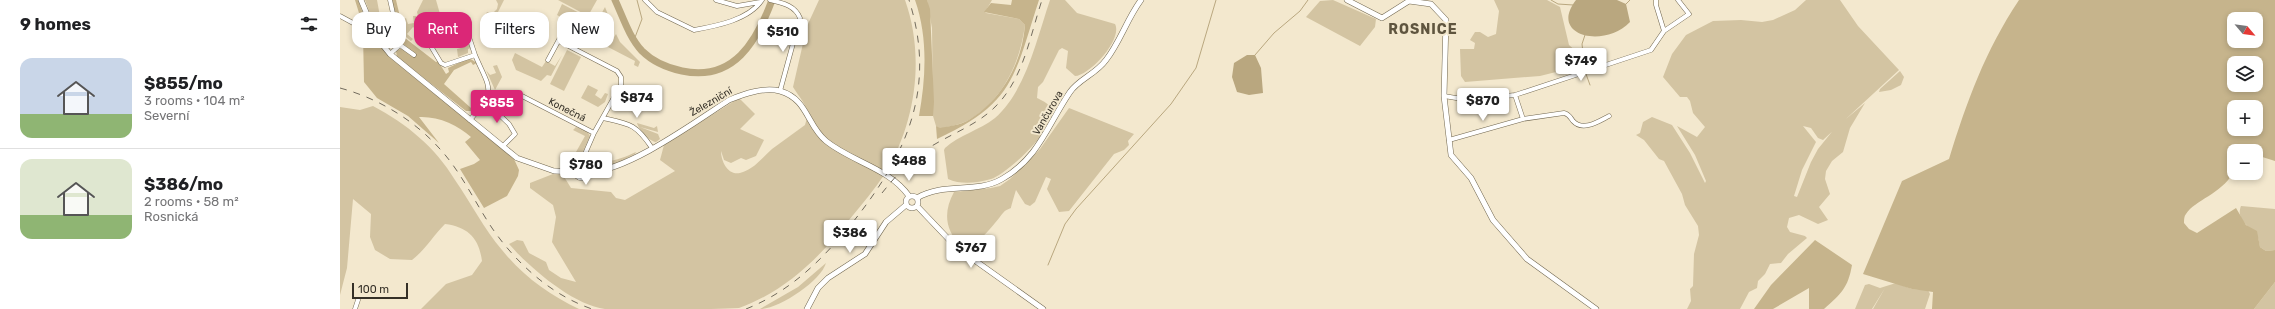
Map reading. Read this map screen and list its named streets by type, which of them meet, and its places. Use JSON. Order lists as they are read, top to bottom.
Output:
{
  "streets": {
    "street": ["Železniční", "Konečná", "Vančurova"]
  },
  "crossings": [
    ["Železniční", "Konečná"]
  ],
  "districts": ["ROSNICE"],
  "scale_bar": "100 m",
  "north": "bottom right",
  "page": {
    "heading": "9 homes",
    "map_buttons": ["+", "−"],
    "chip": [
      "Buy",
      "Rent",
      "Filters",
      "New"
    ],
    "price": [
      "$510",
      "$749",
      "$874",
      "$870",
      "$855",
      "$488",
      "$780",
      "$386",
      "$767"
    ],
    "list": [
      {
        "name": "$855/mo",
        "note": "3 rooms · 104 m² · Severní"
      },
      {
        "name": "$386/mo",
        "note": "2 rooms · 58 m² · Rosnická"
      }
    ],
    "scale": "100 m"
  }
}
